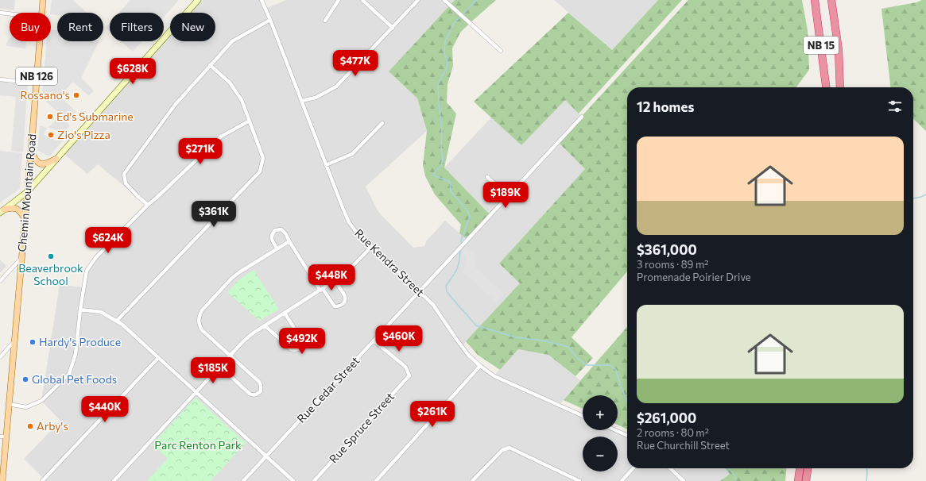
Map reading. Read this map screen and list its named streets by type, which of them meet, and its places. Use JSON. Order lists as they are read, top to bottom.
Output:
{
  "streets": {
    "highway": ["NB 15"],
    "main road": ["NB 126", "Chemin Mountain Road"],
    "street": ["Rue Kendra Street", "Rue Cedar Street", "Rue Spruce Street"]
  },
  "crossings": [
    ["Rue Kendra Street", "Rue Cedar Street"],
    ["Rue Cedar Street", "Rue Spruce Street"]
  ],
  "parks": ["Parc Renton Park"],
  "places": [
    "Rossano's",
    "Ed's Submarine",
    "Zio's Pizza",
    "Beaverbrook School",
    "Hardy's Produce",
    "Global Pet Foods",
    "Arby's"
  ],
  "page": {
    "chip": [
      "Buy",
      "Rent",
      "Filters",
      "New"
    ],
    "price": [
      "$477K",
      "$628K",
      "$271K",
      "$189K",
      "$361K",
      "$624K",
      "$448K",
      "$460K",
      "$492K",
      "$185K",
      "$440K",
      "$261K"
    ],
    "heading": "12 homes",
    "list": [
      {
        "name": "$361,000",
        "note": "3 rooms · 89 m² · Promenade Poirier Drive"
      },
      {
        "name": "$261,000",
        "note": "2 rooms · 80 m² · Rue Churchill Street"
      }
    ],
    "map_buttons": ["+", "−"]
  }
}
